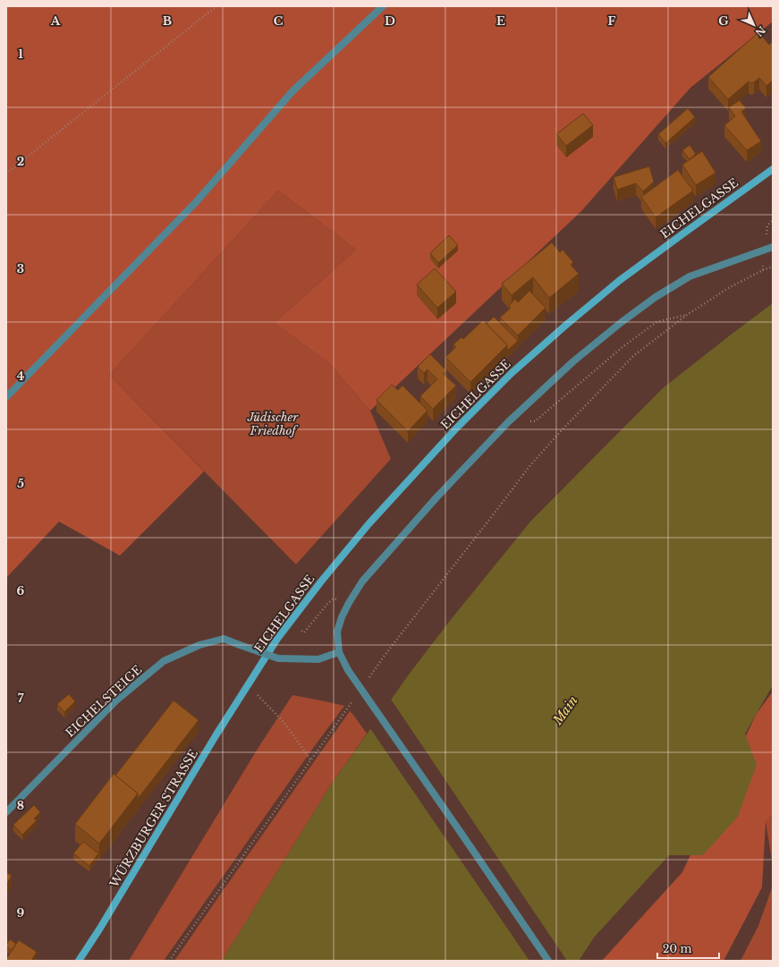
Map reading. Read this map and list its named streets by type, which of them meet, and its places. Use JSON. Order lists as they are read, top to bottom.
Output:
{
  "streets": {
    "main road": ["EICHELGASSE", "WÜRZBURGER STRASSE"],
    "street": ["EICHELSTEIGE"]
  },
  "crossings": [
    ["EICHELGASSE", "WÜRZBURGER STRASSE"]
  ],
  "water": ["Main"],
  "parks": ["Jüdischer Friedhof"],
  "scale_bar": "20 m",
  "north": "bottom right",
  "grid": {
    "columns": [
      "A",
      "B",
      "C",
      "D",
      "E",
      "F",
      "G"
    ],
    "rows": [
      "1",
      "2",
      "3",
      "4",
      "5",
      "6",
      "7",
      "8",
      "9"
    ]
  }
}
